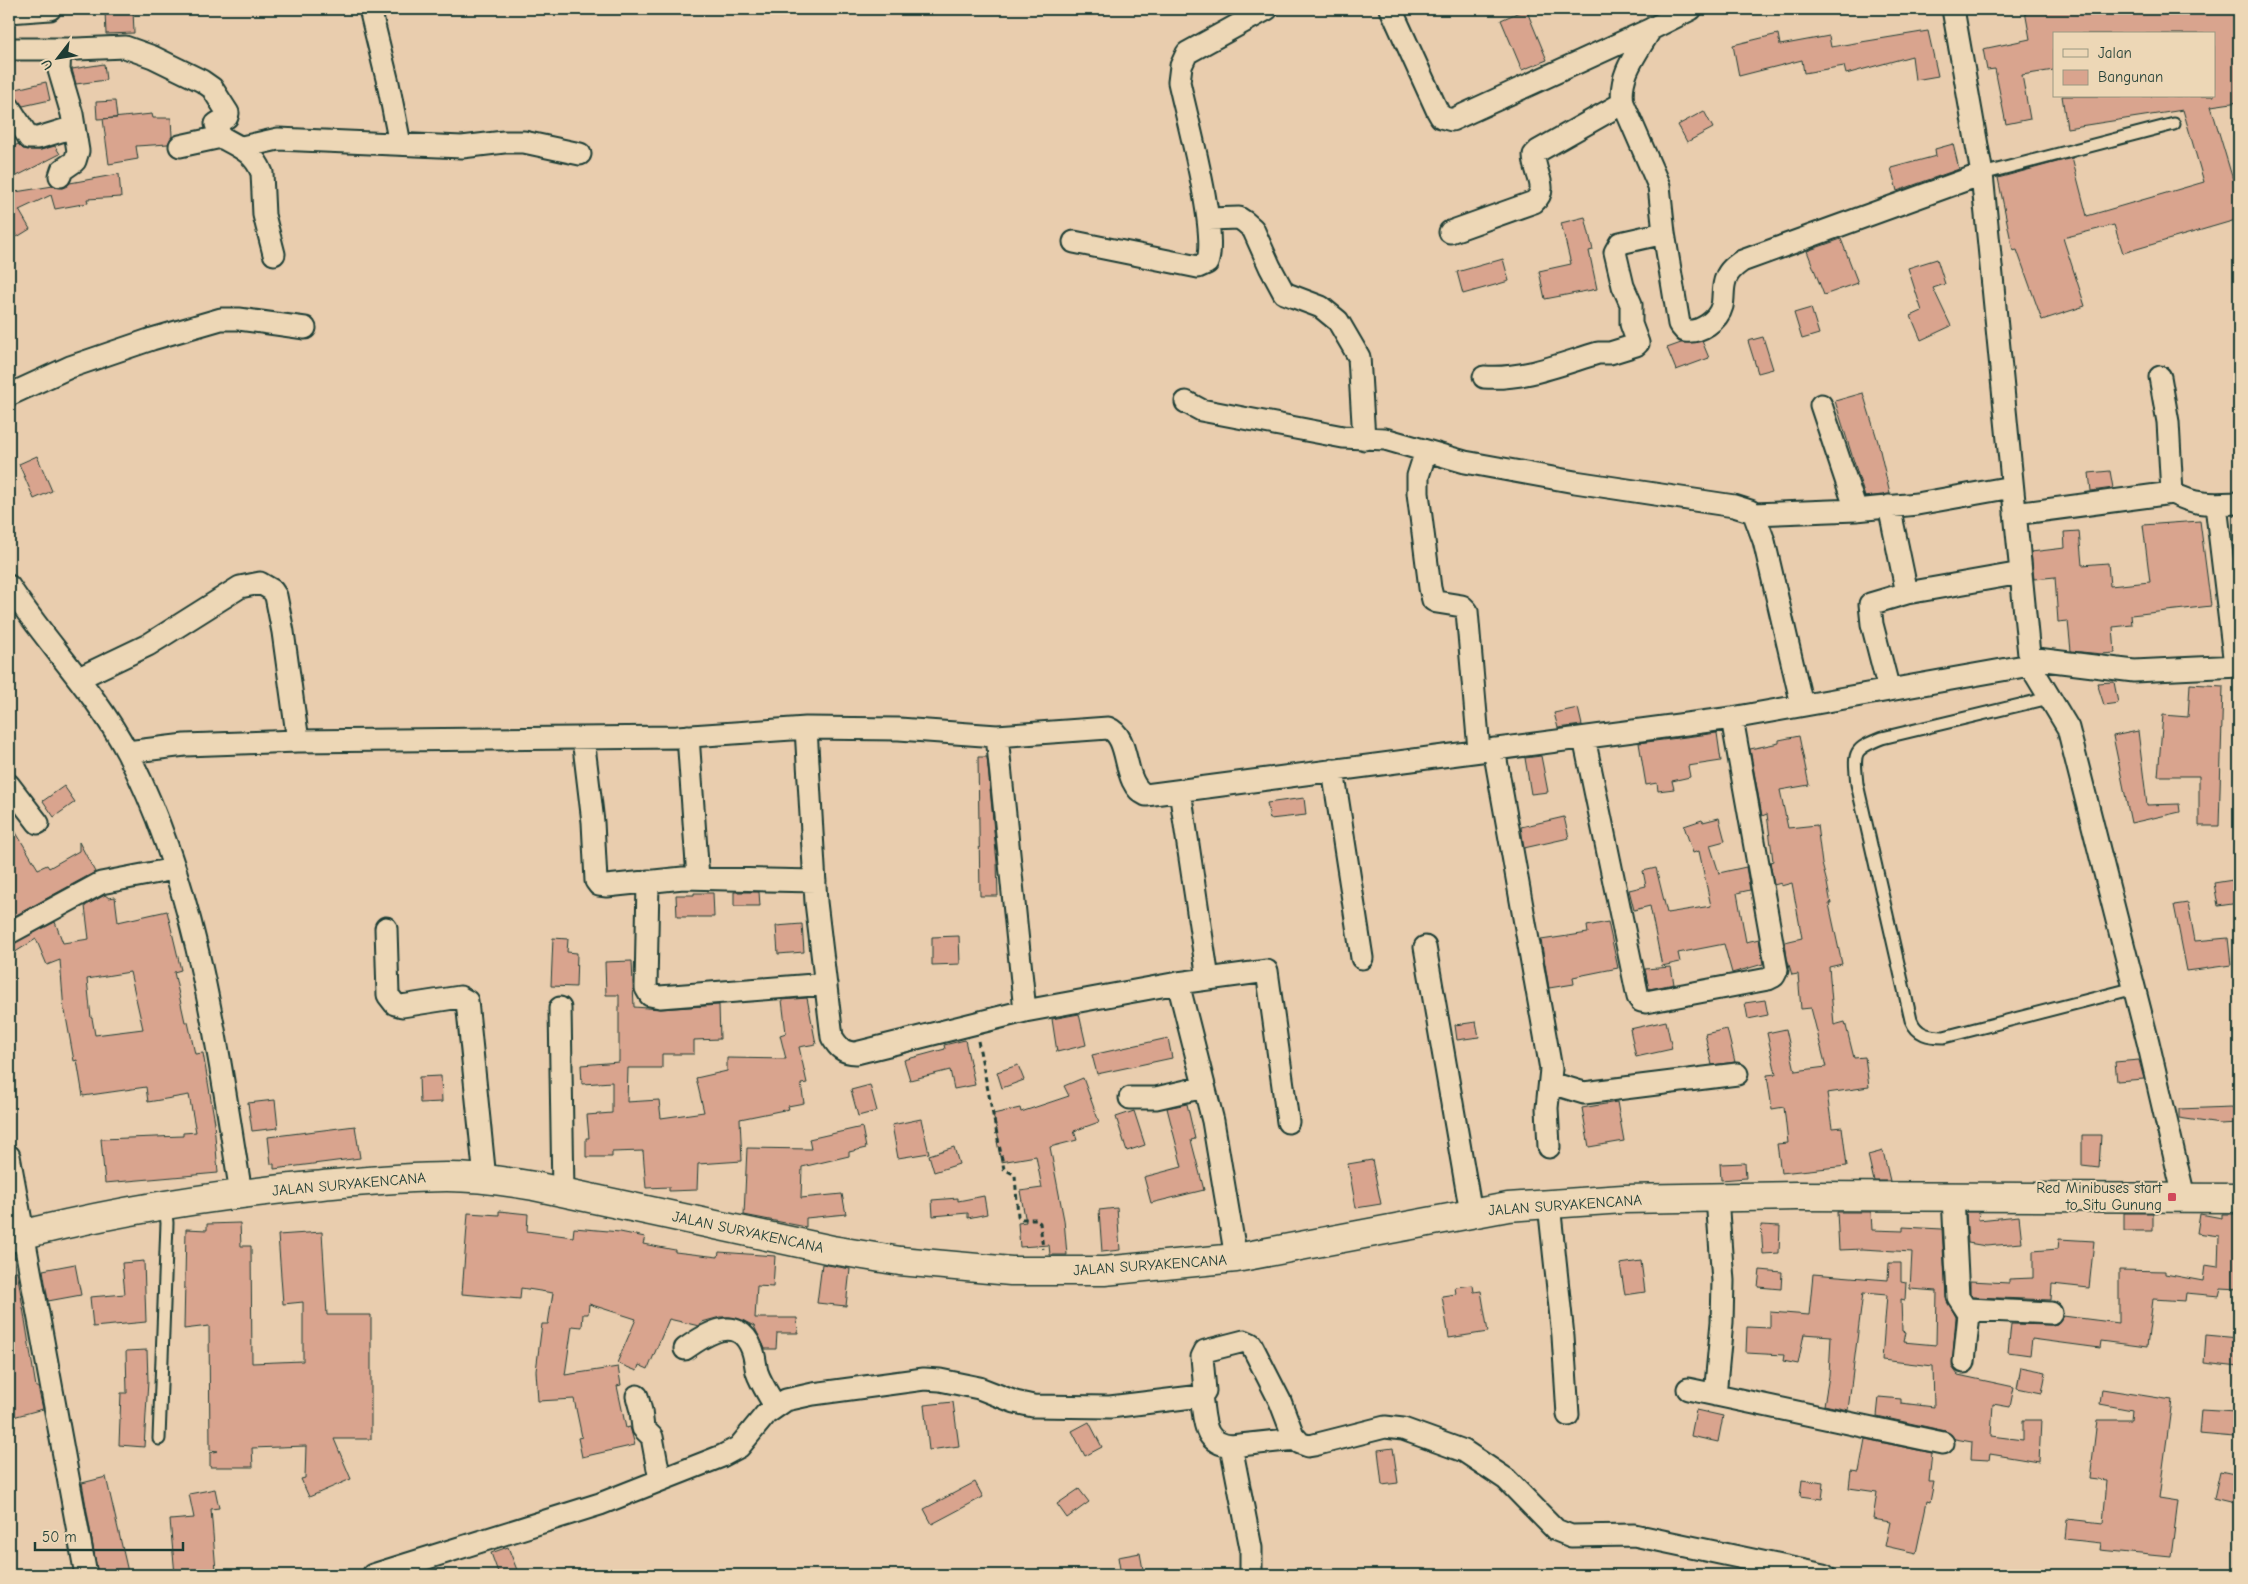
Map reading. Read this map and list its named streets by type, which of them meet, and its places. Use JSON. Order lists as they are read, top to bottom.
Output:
{
  "streets": {
    "street": ["JALAN SURYAKENCANA"]
  },
  "places": {
    "transit": ["Red Minibuses start to Situ Gunung"]
  },
  "legend": ["Jalan", "Bangunan"],
  "scale_bar": "50 m",
  "north": "bottom left"
}
